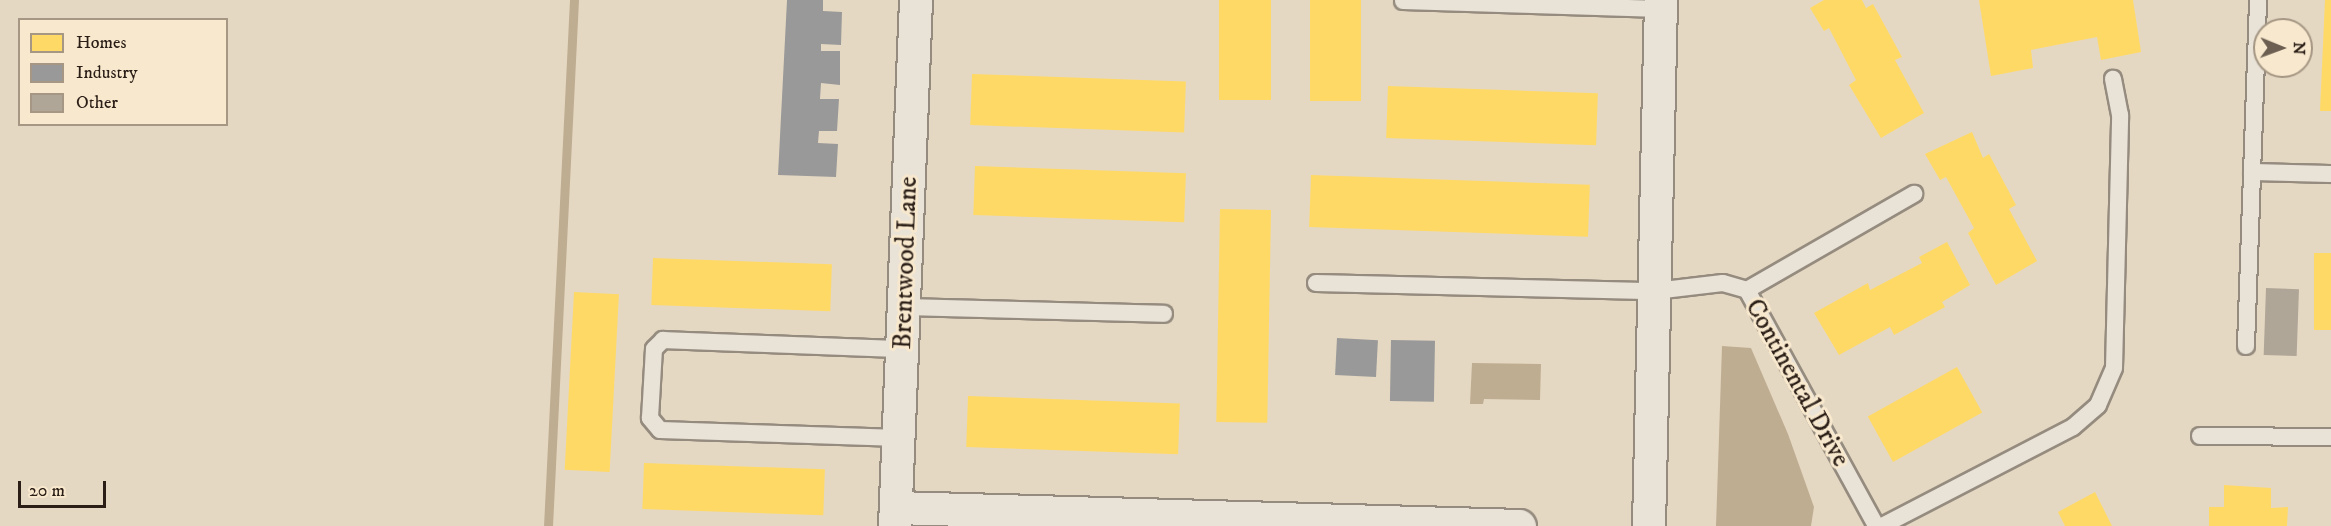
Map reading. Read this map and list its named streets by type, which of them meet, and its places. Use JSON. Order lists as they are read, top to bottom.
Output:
{
  "streets": {
    "street": ["Brentwood Lane"],
    "lane": ["Continental Drive"]
  },
  "legend": ["Homes", "Industry", "Other"],
  "scale_bar": "20 m",
  "north": "right"
}
